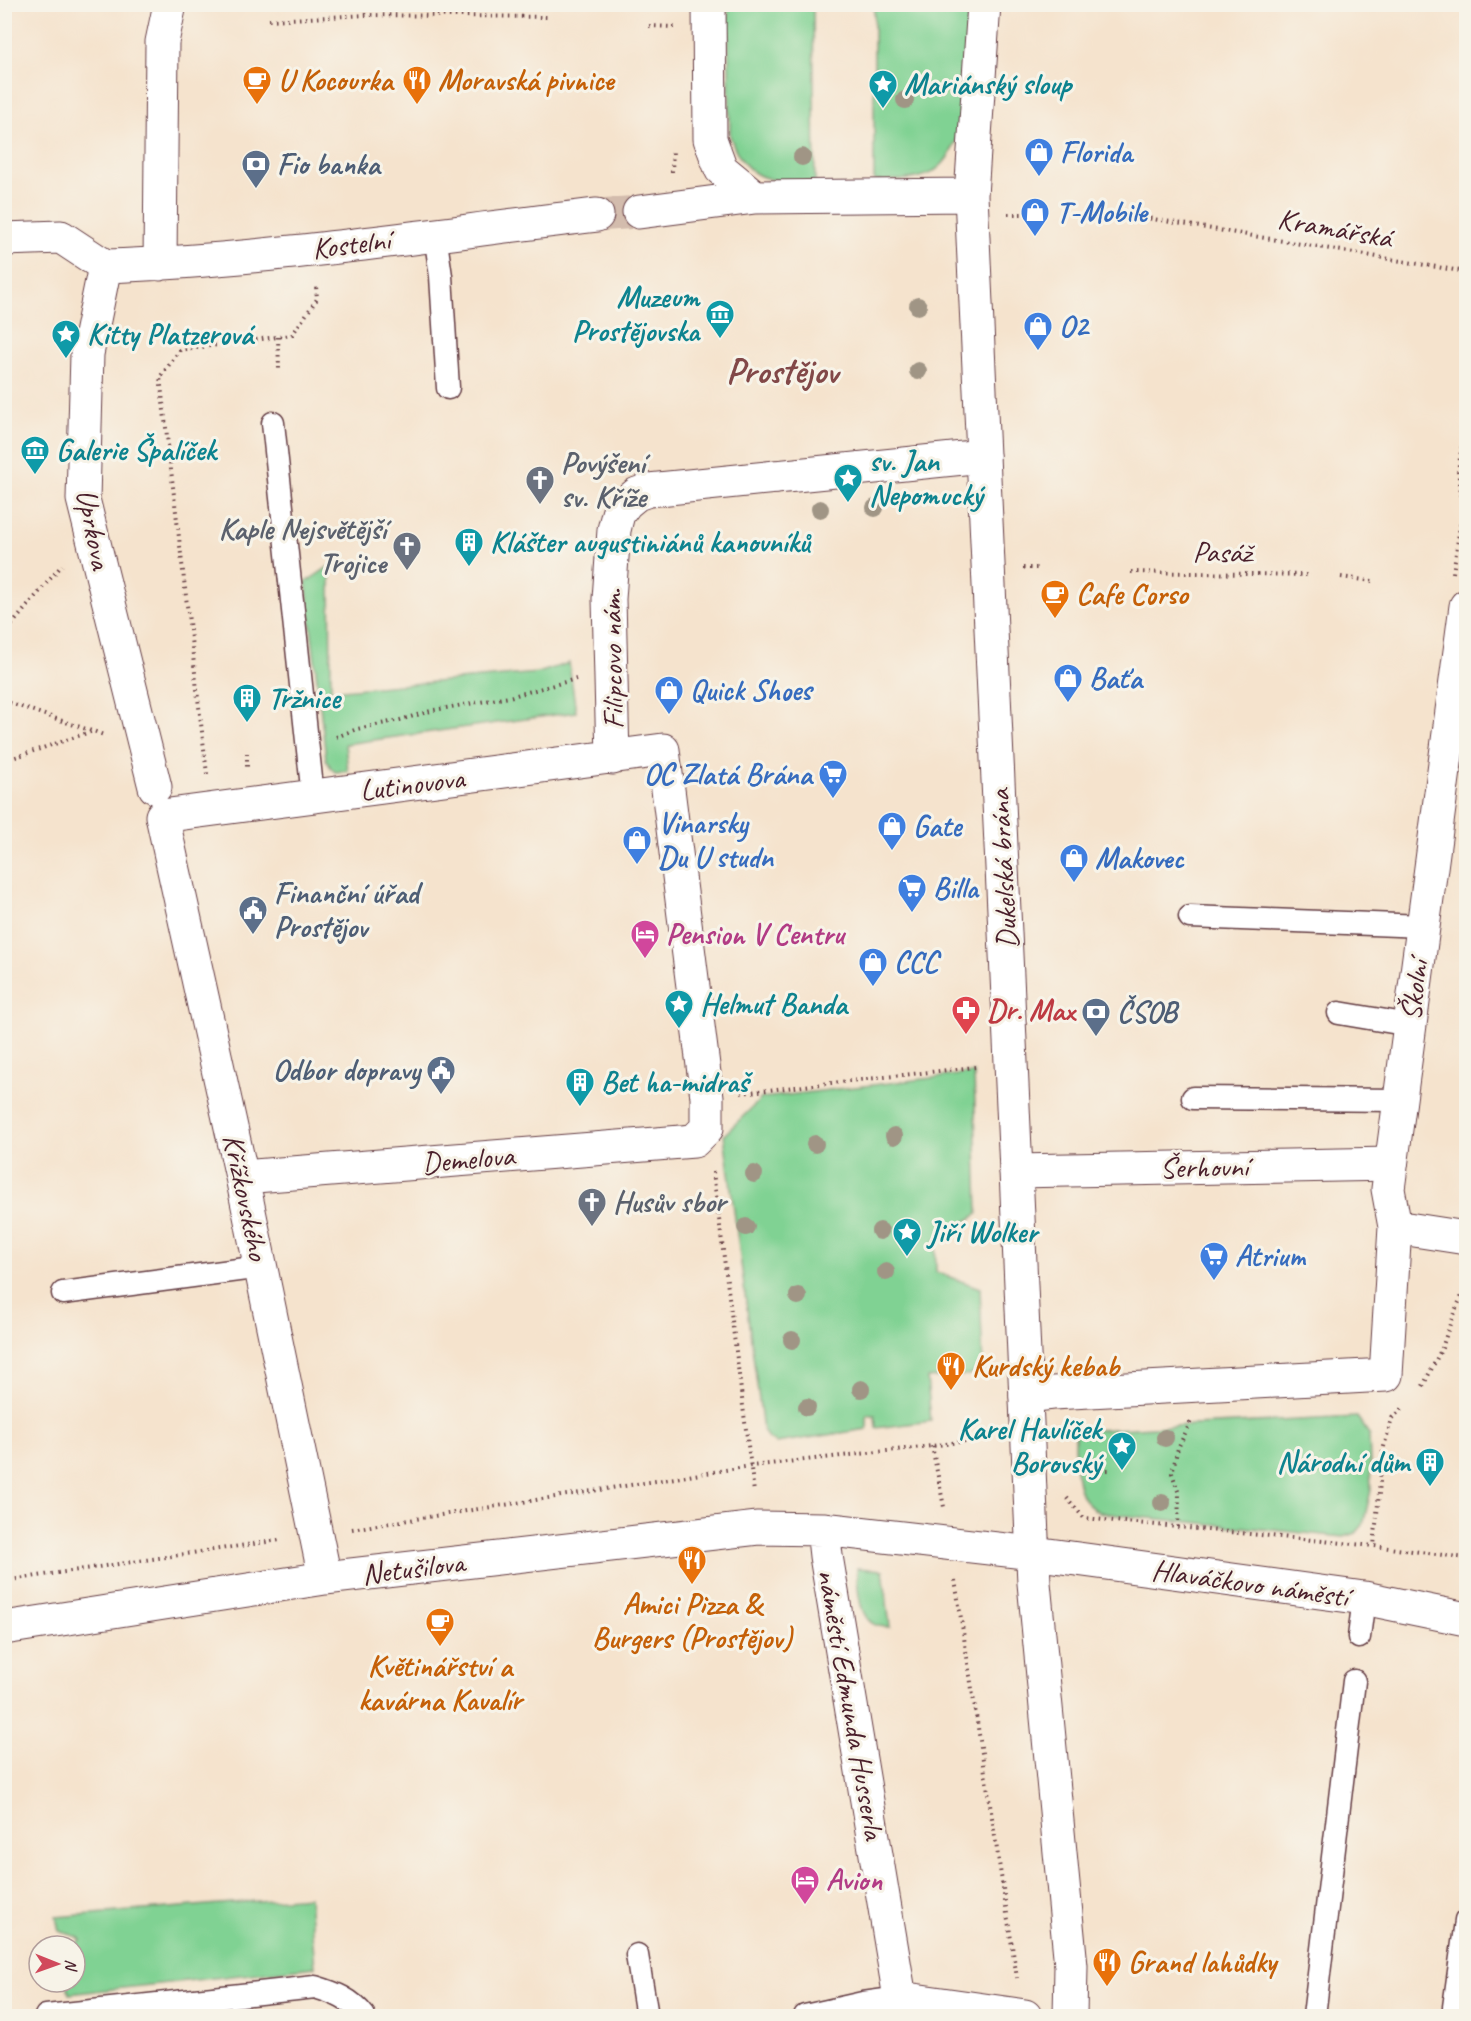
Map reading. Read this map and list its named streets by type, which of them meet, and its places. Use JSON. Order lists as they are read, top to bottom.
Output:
{
  "streets": {
    "street": [
      "Kostelní",
      "Uprkova",
      "Filipcovo nám.",
      "Lutinovova",
      "Dukelská brána",
      "Školní",
      "Demelova",
      "Šerhovní",
      "Křížkovského",
      "Netušilova",
      "Hlaváčkovo náměstí",
      "náměstí Edmunda Husserla"
    ],
    "path": ["Kramářská", "Pasáž"]
  },
  "crossings": [
    ["Kostelní", "Uprkova"],
    ["Uprkova", "Lutinovova"],
    ["Uprkova", "Křížkovského"],
    ["Filipcovo nám.", "Lutinovova"],
    ["Filipcovo nám.", "Dukelská brána"],
    ["Lutinovova", "Demelova"],
    ["Lutinovova", "Křížkovského"],
    ["Dukelská brána", "Šerhovní"],
    ["Školní", "Šerhovní"],
    ["Demelova", "Křížkovského"],
    ["Křížkovského", "Netušilova"],
    ["Netušilova", "náměstí Edmunda Husserla"],
    ["Hlaváčkovo náměstí", "náměstí Edmunda Husserla"]
  ],
  "districts": ["Prostějov"],
  "places": {
    "cafe": ["U Kocourka", "Cafe Corso", "Květinářství a kavárna Kavalír"],
    "restaurant": [
      "Moravská pivnice",
      "Kurdský kebab",
      "Amici Pizza & Burgers (Prostějov)",
      "Grand lahůdky"
    ],
    "place": [
      "Mariánský sloup",
      "Kitty Platzerová",
      "sv. Jan Nepomucký",
      "Helmut Banda",
      "Jiří Wolker",
      "Karel Havlíček Borovský"
    ],
    "shop": [
      "Florida",
      "T-Mobile",
      "O2",
      "Baťa",
      "Quick Shoes",
      "Gate",
      "Vinarsky Du U studn",
      "Makovec",
      "CCC"
    ],
    "bank": ["Fio banka", "ČSOB"],
    "museum": ["Muzeum Prostějovska", "Galerie Špalíček"],
    "church": ["Povýšení sv. Kříže", "Kaple Nejsvětější Trojice", "Husův sbor"],
    "building": [
      "Klášter augustiniánů kanovníků",
      "Tržnice",
      "Bet ha-midraš",
      "Národní dům"
    ],
    "supermarket": ["OC Zlatá Brána", "Billa", "Atrium"],
    "public building": ["Finanční úřad Prostějov", "Odbor dopravy"],
    "hotel": ["Pension V Centru", "Avion"],
    "pharmacy": ["Dr. Max"]
  },
  "north": "right"
}
